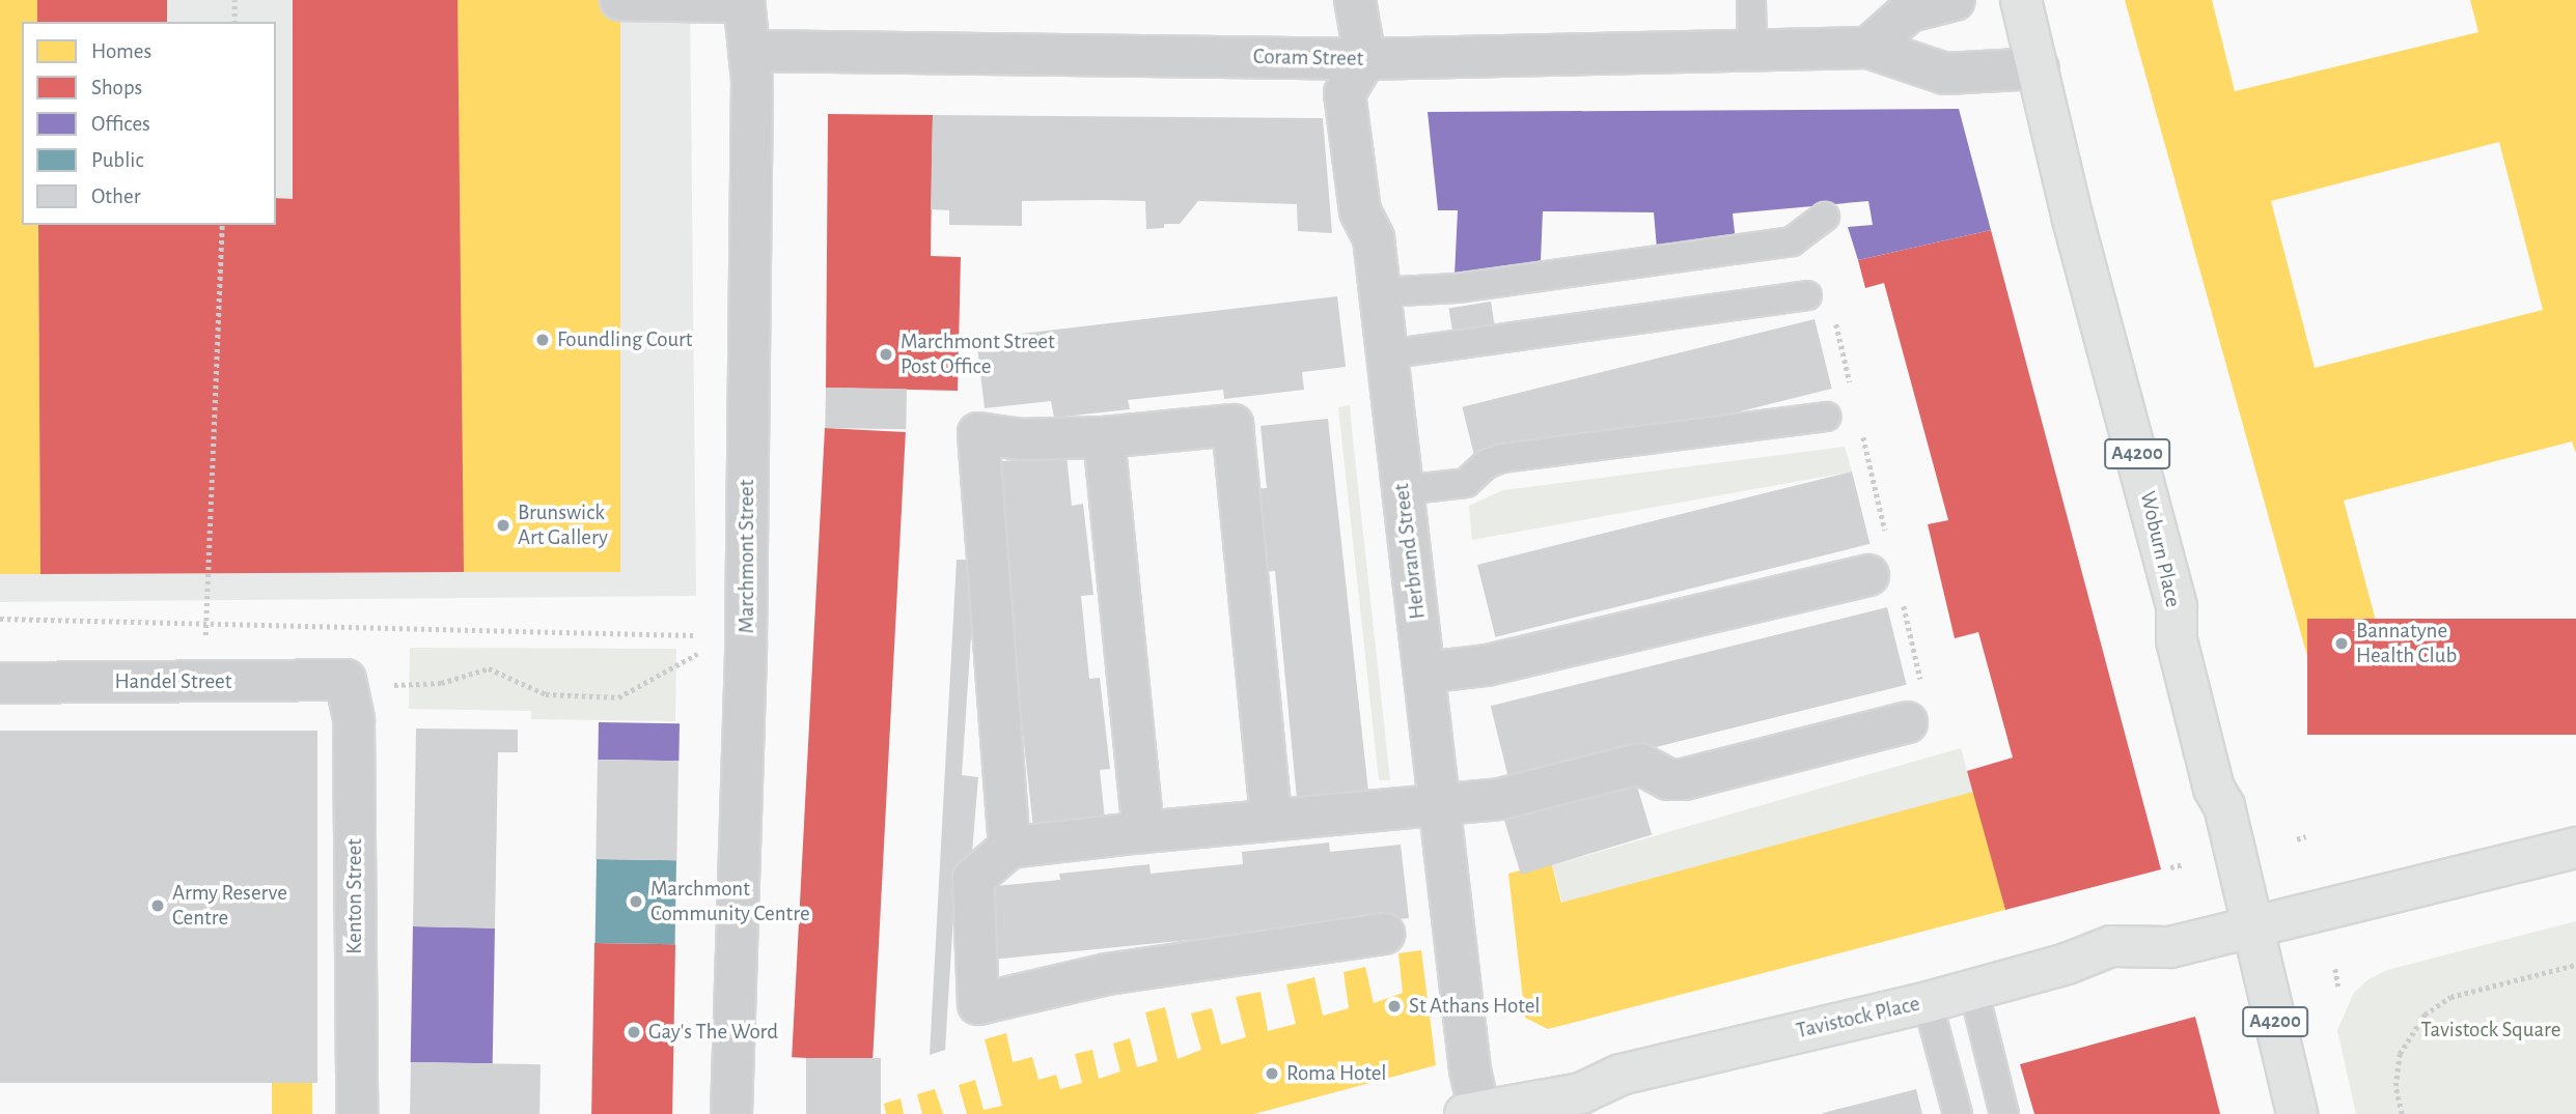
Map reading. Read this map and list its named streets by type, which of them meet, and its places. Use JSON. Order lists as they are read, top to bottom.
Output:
{
  "streets": {
    "main road": ["A4200", "Woburn Place", "Tavistock Place"],
    "street": [
      "Coram Street",
      "Herbrand Street",
      "Marchmont Street",
      "Handel Street",
      "Kenton Street"
    ]
  },
  "crossings": [
    ["Coram Street", "Woburn Place"],
    ["Coram Street", "Herbrand Street"],
    ["Coram Street", "Marchmont Street"],
    ["A4200", "Woburn Place"],
    ["A4200", "Tavistock Place"],
    ["Woburn Place", "Tavistock Place"],
    ["Herbrand Street", "Tavistock Place"],
    ["Handel Street", "Kenton Street"]
  ],
  "parks": ["Tavistock Square"],
  "places": [
    "Foundling Court",
    "Marchmont Street Post Office",
    "Brunswick Art Gallery",
    "Bannatyne Health Club",
    "Marchmont Community Centre",
    "Army Reserve Centre",
    "St Athans Hotel",
    "Gay's The Word",
    "Roma Hotel"
  ],
  "legend": [
    "Homes",
    "Shops",
    "Offices",
    "Public",
    "Other"
  ]
}
